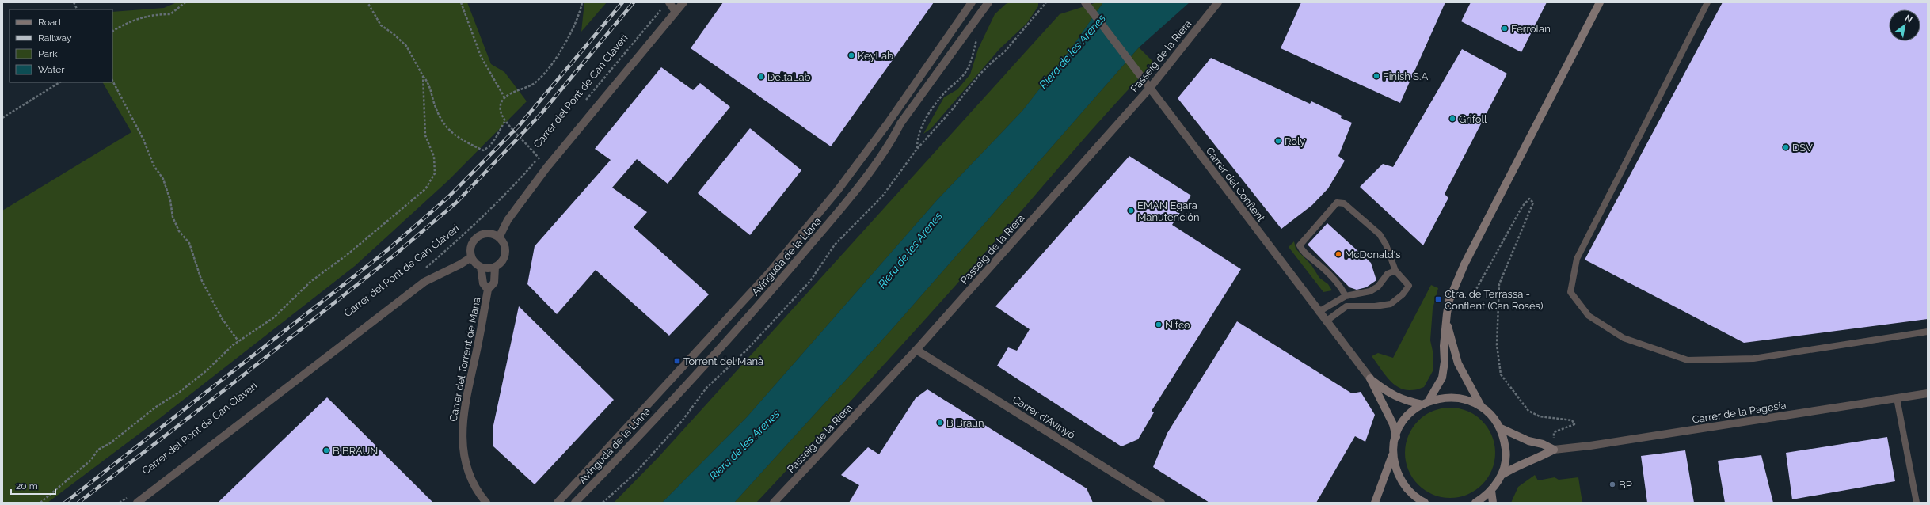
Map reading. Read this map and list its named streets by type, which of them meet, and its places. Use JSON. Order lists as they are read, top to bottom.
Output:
{
  "streets": {
    "street": [
      "Passeig de la Riera",
      "Carrer del Pont de Can Claveri",
      "Carrer del Conflent",
      "Avinguda de la Llana",
      "Carrer del Torrent de Mana",
      "Carrer de la Pagesia",
      "Carrer d'Avinyó"
    ]
  },
  "crossings": [
    ["Passeig de la Riera", "Carrer del Conflent"],
    ["Passeig de la Riera", "Carrer d'Avinyó"],
    ["Carrer del Pont de Can Claveri", "Carrer del Torrent de Mana"]
  ],
  "water": ["Riera de les Arenes"],
  "places": {
    "other": [
      "Ferrolan",
      "KeyLab",
      "Finish S.A.",
      "DeltaLab",
      "Grifoll",
      "Roly",
      "DSV",
      "EMAN Egara Manutención",
      "McDonald's",
      "Nifco",
      "B Braun",
      "B BRAUN",
      "BP"
    ],
    "transit": ["Ctra. de Terrassa - Conflent (Can Rosés)", "Torrent del Manà"]
  },
  "legend": [
    "Road",
    "Railway",
    "Park",
    "Water"
  ],
  "scale_bar": "20 m",
  "north": "top right"
}
